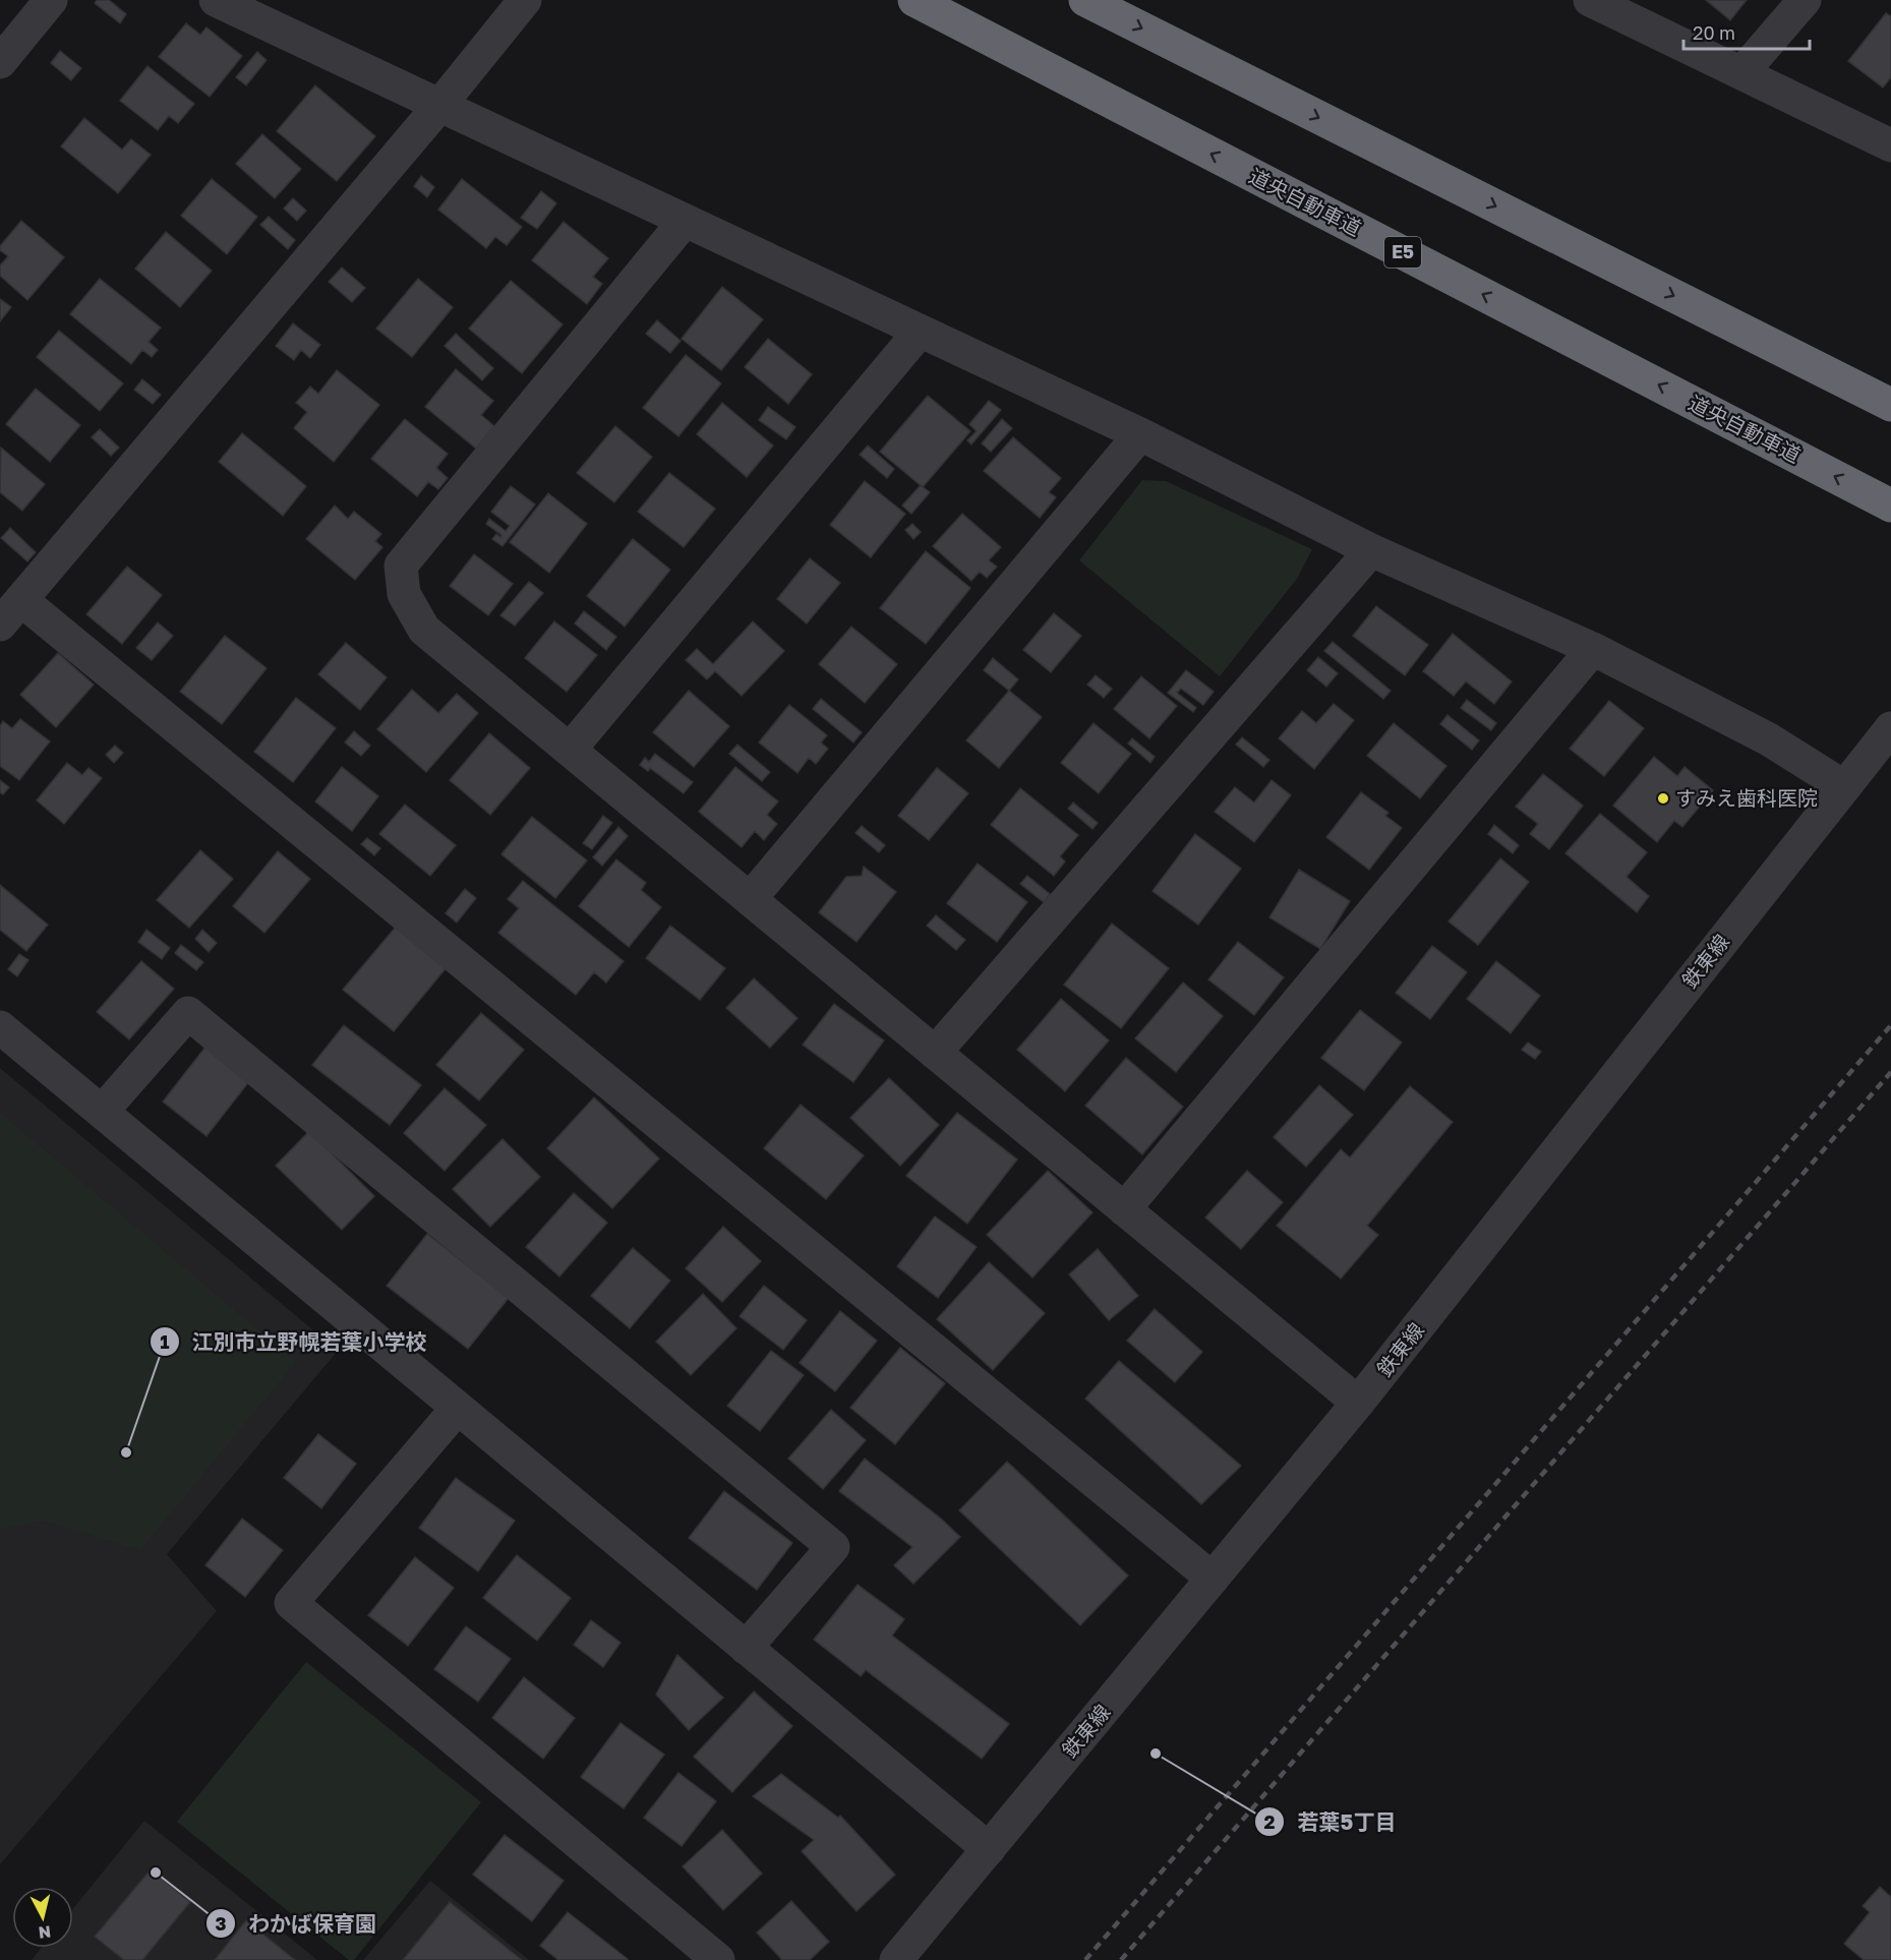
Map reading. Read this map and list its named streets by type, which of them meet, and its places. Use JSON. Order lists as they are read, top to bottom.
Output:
{
  "streets": {
    "highway": ["道央自動車道", "E5"],
    "street": ["鉄東線"]
  },
  "places": [
    "すみえ歯科医院",
    "江別市立野幌若葉小学校",
    "若葉5丁目",
    "わかば保育園"
  ],
  "scale_bar": "20 m",
  "north": "bottom"
}
